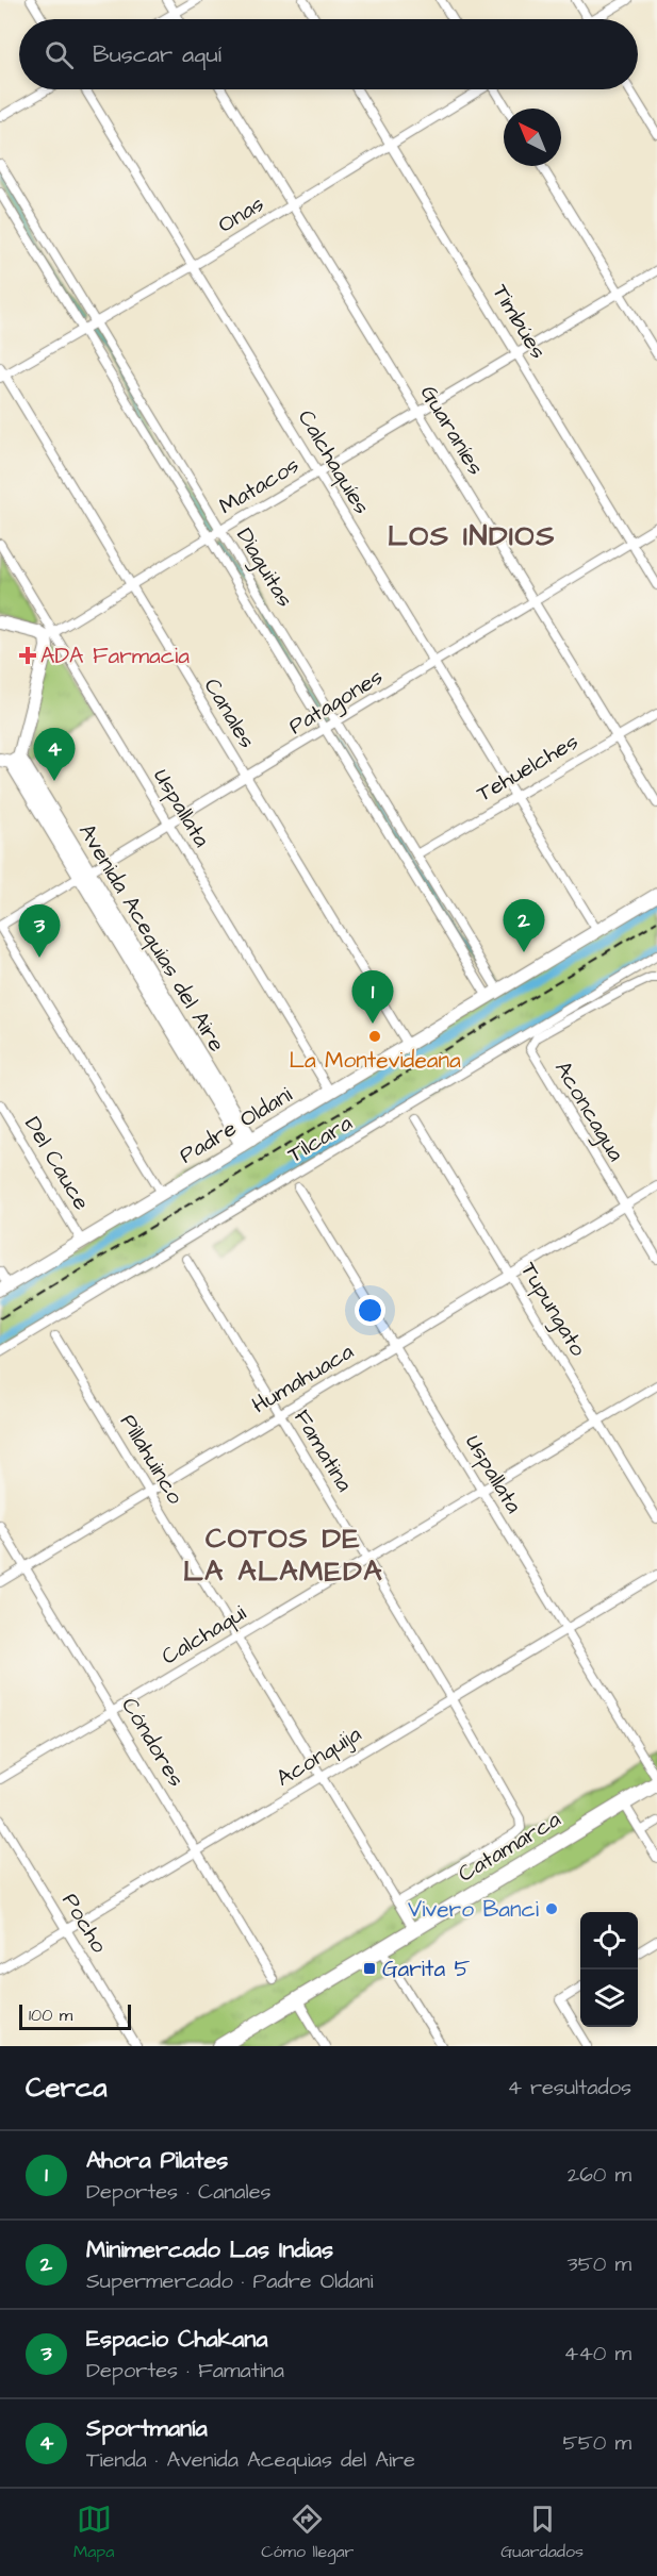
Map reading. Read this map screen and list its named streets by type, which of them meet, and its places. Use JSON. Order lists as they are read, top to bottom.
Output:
{
  "streets": {
    "main road": ["Avenida Acequias del Aire", "Padre Oldani", "Catamarca"],
    "street": [
      "Onas",
      "Timbúes",
      "Guaraníes",
      "Calchaquíes",
      "Matacos",
      "Diaguitas",
      "Patagones",
      "Canales",
      "Tehuelches",
      "Uspallata",
      "Aconcagua",
      "Tilcara",
      "Del Cauce",
      "Tupungato",
      "Humahuaca",
      "Famatina",
      "Pillahuinco",
      "Calchaqui",
      "Cóndores",
      "Aconquija",
      "Pocho"
    ]
  },
  "crossings": [
    ["Onas", "Timbúes"],
    ["Onas", "Guaraníes"],
    ["Onas", "Calchaquíes"],
    ["Onas", "Diaguitas"],
    ["Onas", "Canales"],
    ["Timbúes", "Matacos"],
    ["Timbúes", "Patagones"],
    ["Guaraníes", "Matacos"],
    ["Guaraníes", "Patagones"],
    ["Guaraníes", "Tehuelches"],
    ["Calchaquíes", "Matacos"],
    ["Calchaquíes", "Patagones"],
    ["Calchaquíes", "Tehuelches"],
    ["Calchaquíes", "Padre Oldani"],
    ["Matacos", "Diaguitas"],
    ["Matacos", "Canales"],
    ["Matacos", "Uspallata"],
    ["Matacos", "Avenida Acequias del Aire"],
    ["Diaguitas", "Patagones"],
    ["Diaguitas", "Tehuelches"],
    ["Diaguitas", "Padre Oldani"],
    ["Patagones", "Canales"],
    ["Patagones", "Uspallata"],
    ["Patagones", "Avenida Acequias del Aire"],
    ["Canales", "Padre Oldani"],
    ["Uspallata", "Avenida Acequias del Aire"],
    ["Uspallata", "Padre Oldani"],
    ["Uspallata", "Humahuaca"],
    ["Uspallata", "Calchaqui"],
    ["Uspallata", "Aconquija"],
    ["Uspallata", "Catamarca"],
    ["Avenida Acequias del Aire", "Padre Oldani"],
    ["Aconcagua", "Humahuaca"],
    ["Padre Oldani", "Del Cauce"],
    ["Tupungato", "Humahuaca"],
    ["Tupungato", "Calchaqui"],
    ["Humahuaca", "Famatina"],
    ["Humahuaca", "Pillahuinco"],
    ["Humahuaca", "Cóndores"],
    ["Famatina", "Pillahuinco"],
    ["Famatina", "Calchaqui"],
    ["Famatina", "Aconquija"],
    ["Pillahuinco", "Calchaqui"],
    ["Pillahuinco", "Aconquija"],
    ["Pillahuinco", "Catamarca"],
    ["Calchaqui", "Cóndores"],
    ["Cóndores", "Aconquija"],
    ["Aconquija", "Pocho"]
  ],
  "districts": ["LOS INDIOS", "COTOS DE LA ALAMEDA"],
  "places": {
    "health": ["ADA Farmacia"],
    "other": ["La Montevideana", "Vivero Banci"],
    "transit": ["Garita 5"]
  },
  "scale_bar": "100 m",
  "north": "top left",
  "page": {
    "search": "Buscar aquí",
    "pins": [
      "4",
      "2",
      "3",
      "1"
    ],
    "scale": "100 m",
    "heading": ["Cerca", "4 resultados"],
    "list": [
      {
        "mark": "1",
        "name": "Ahora Pilates",
        "note": "Deportes · Canales",
        "value": "260 m"
      },
      {
        "mark": "2",
        "name": "Minimercado Las Indias",
        "note": "Supermercado · Padre Oldani",
        "value": "350 m"
      },
      {
        "mark": "3",
        "name": "Espacio Chakana",
        "note": "Deportes · Famatina",
        "value": "440 m"
      },
      {
        "mark": "4",
        "name": "Sportmanía",
        "note": "Tienda · Avenida Acequias del Aire",
        "value": "550 m"
      }
    ],
    "nav": ["Mapa", "Cómo llegar", "Guardados"]
  }
}
